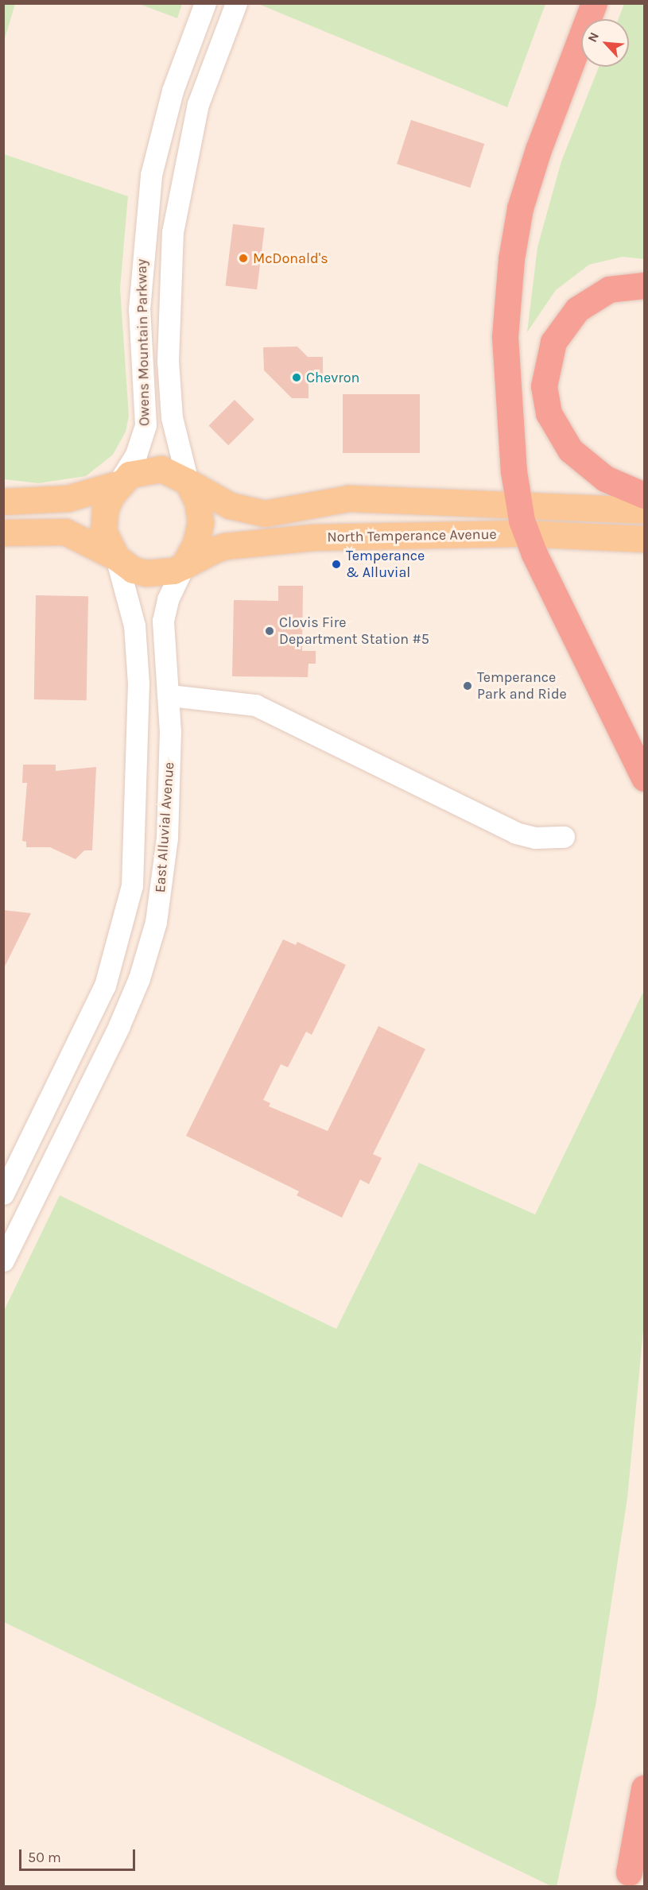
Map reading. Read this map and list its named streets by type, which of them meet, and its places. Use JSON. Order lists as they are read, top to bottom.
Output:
{
  "streets": {
    "main road": ["North Temperance Avenue"],
    "street": ["Owens Mountain Parkway", "East Alluvial Avenue"]
  },
  "crossings": [
    ["Owens Mountain Parkway", "North Temperance Avenue"],
    ["Owens Mountain Parkway", "East Alluvial Avenue"],
    ["North Temperance Avenue", "East Alluvial Avenue"]
  ],
  "places": [
    "McDonald's",
    "Chevron",
    "Temperance & Alluvial",
    "Clovis Fire Department Station #5",
    "Temperance Park and Ride"
  ],
  "scale_bar": "50 m",
  "north": "top left"
}
